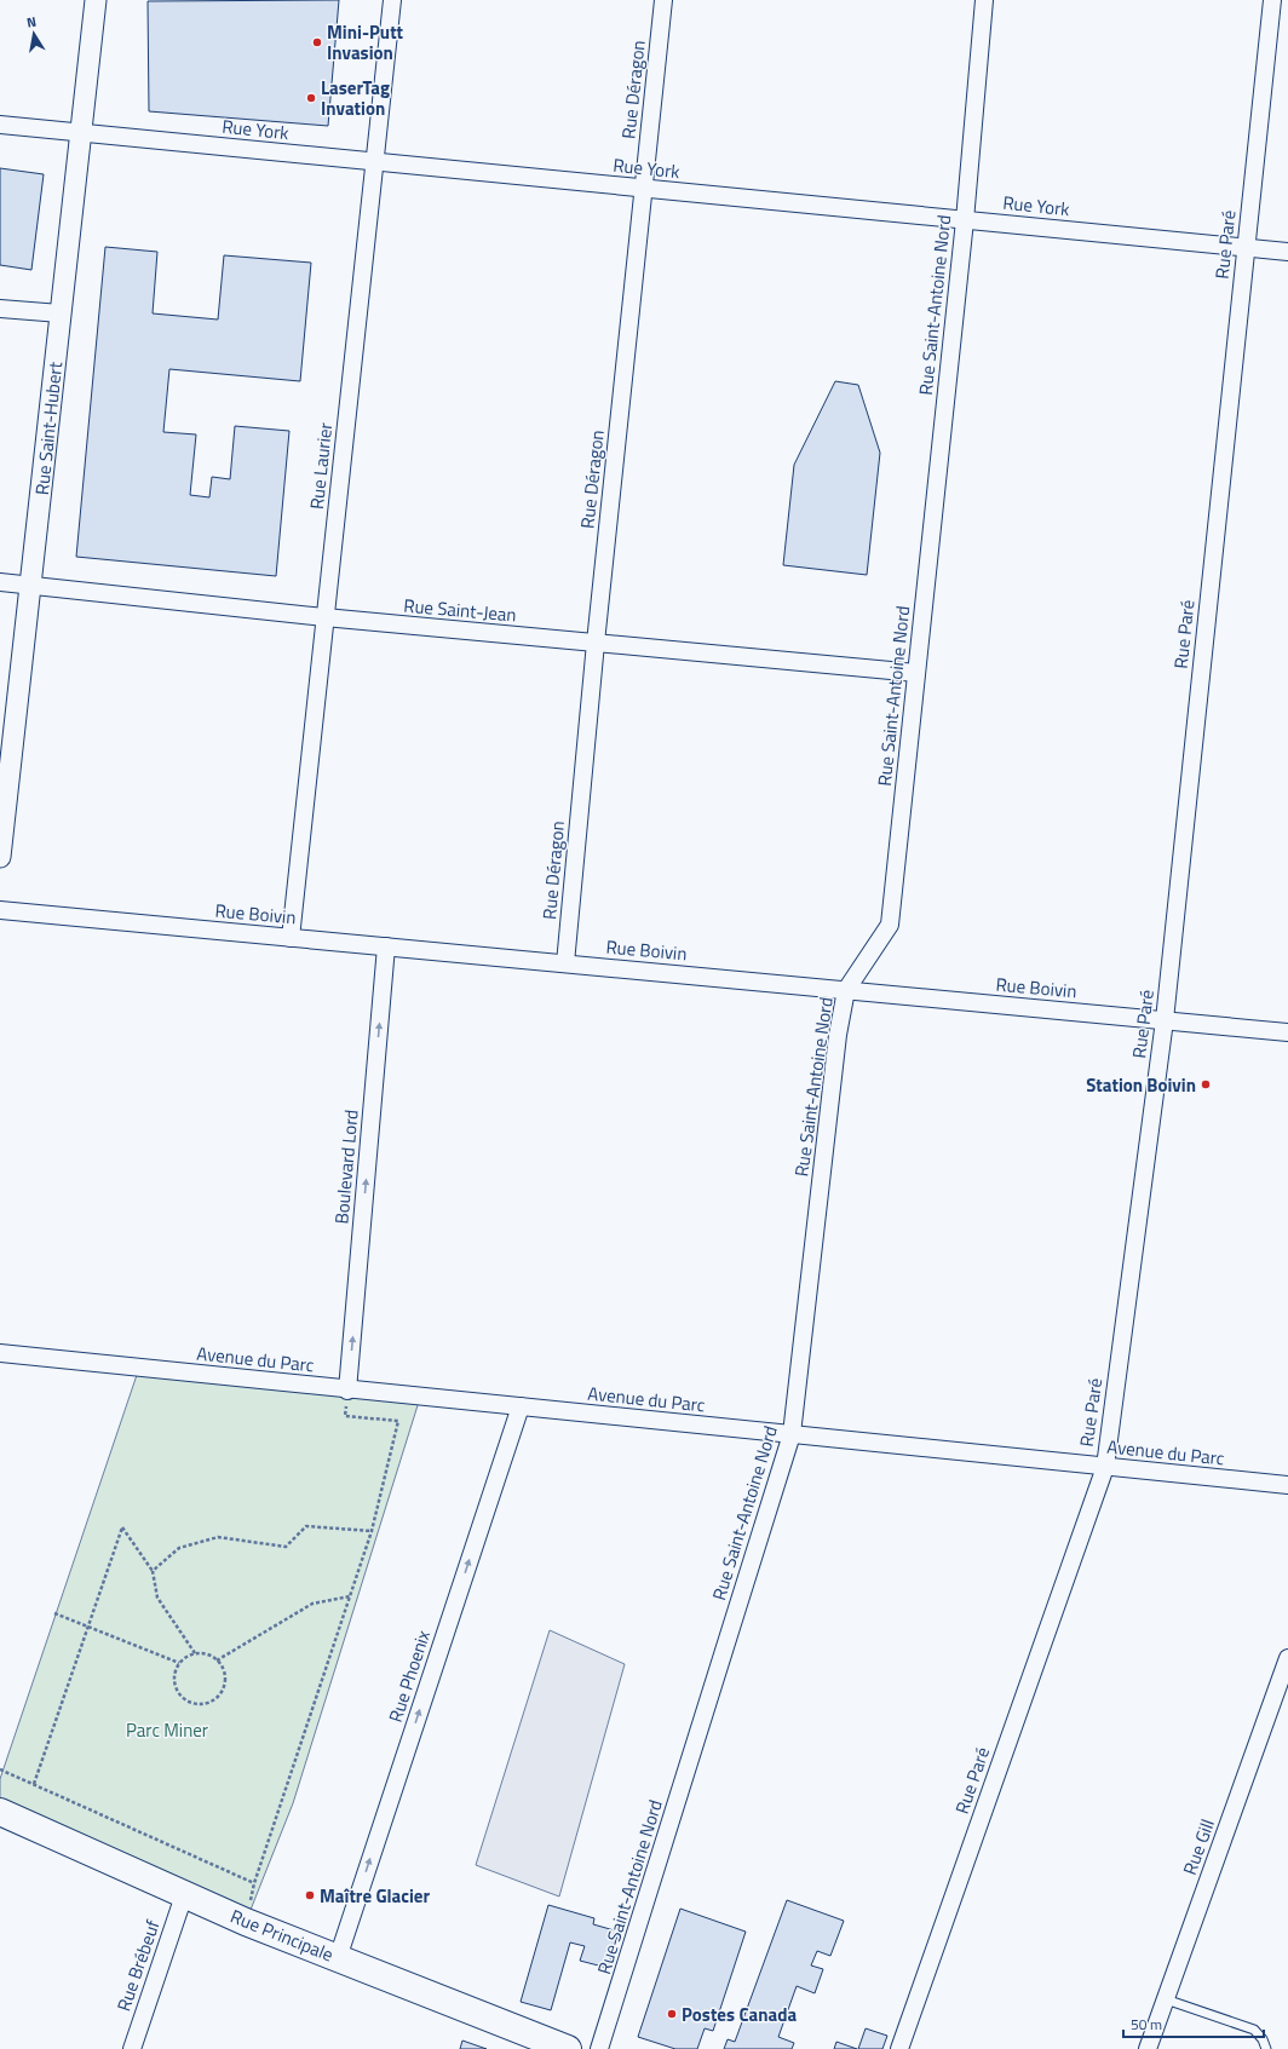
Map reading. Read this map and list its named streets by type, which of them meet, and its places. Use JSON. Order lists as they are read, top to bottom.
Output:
{
  "streets": {
    "main road": ["Rue Principale"],
    "street": [
      "Rue Déragon",
      "Rue York",
      "Rue Paré",
      "Rue Saint-Antoine Nord",
      "Rue Saint-Hubert",
      "Rue Laurier",
      "Rue Saint-Jean",
      "Rue Boivin",
      "Boulevard Lord",
      "Avenue du Parc",
      "Rue Phoenix",
      "Rue Gill",
      "Rue Brébeuf"
    ]
  },
  "crossings": [
    ["Rue Déragon", "Rue York"],
    ["Rue Déragon", "Rue Saint-Jean"],
    ["Rue Déragon", "Rue Boivin"],
    ["Rue York", "Rue Paré"],
    ["Rue York", "Rue Saint-Antoine Nord"],
    ["Rue York", "Rue Saint-Hubert"],
    ["Rue York", "Rue Laurier"],
    ["Rue Paré", "Rue Boivin"],
    ["Rue Paré", "Avenue du Parc"],
    ["Rue Saint-Antoine Nord", "Rue Saint-Jean"],
    ["Rue Saint-Antoine Nord", "Rue Boivin"],
    ["Rue Saint-Antoine Nord", "Avenue du Parc"],
    ["Rue Saint-Hubert", "Rue Saint-Jean"],
    ["Rue Laurier", "Rue Saint-Jean"],
    ["Rue Laurier", "Rue Boivin"],
    ["Rue Boivin", "Boulevard Lord"],
    ["Boulevard Lord", "Avenue du Parc"],
    ["Avenue du Parc", "Rue Phoenix"],
    ["Rue Phoenix", "Rue Principale"],
    ["Rue Principale", "Rue Brébeuf"]
  ],
  "one_way": ["Boulevard Lord", "Rue Phoenix"],
  "parks": ["Parc Miner"],
  "places": [
    "Mini-Putt Invasion",
    "LaserTag Invation",
    "Station Boivin",
    "Maître Glacier",
    "Postes Canada"
  ],
  "scale_bar": "50 m",
  "north": "top"
}
